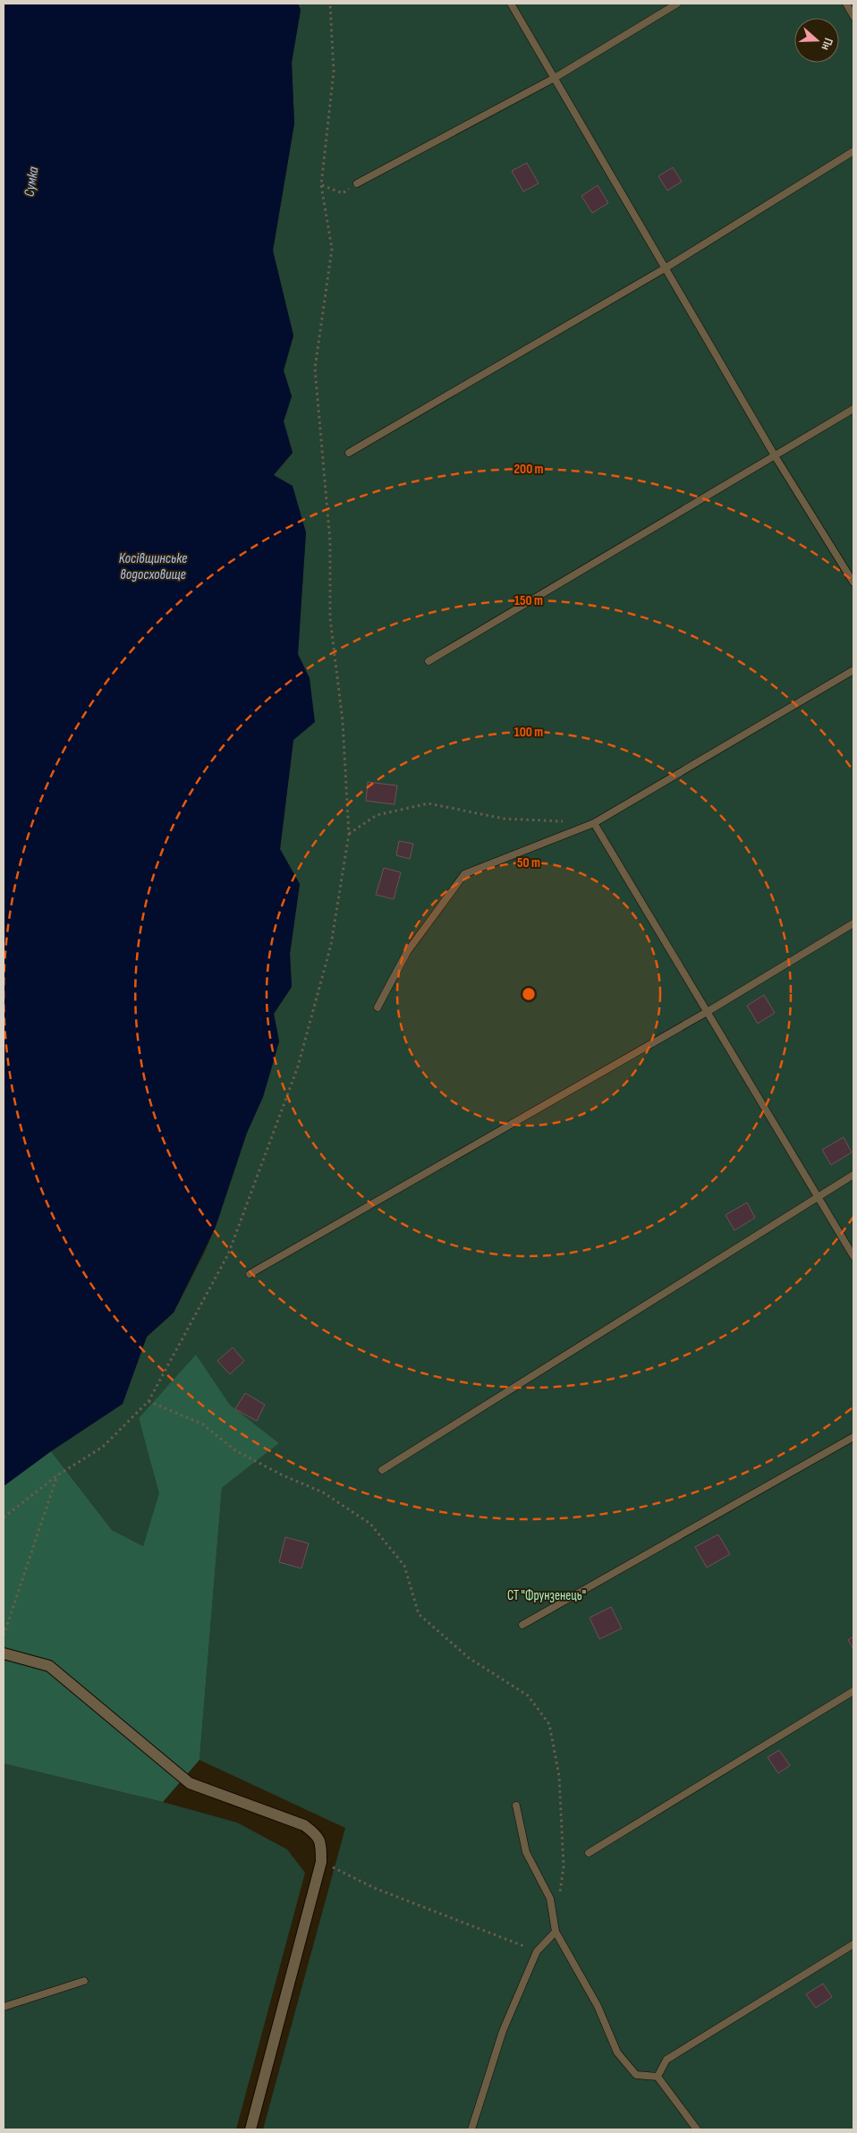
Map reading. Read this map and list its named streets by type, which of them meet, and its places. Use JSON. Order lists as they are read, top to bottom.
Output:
{
  "water": ["Сумка", "Косівщинське водосховище"],
  "parks": ["СТ \"Фрунзенець\""],
  "north": "right",
  "rings": [
    "200 m",
    "150 m",
    "100 m",
    "50 m"
  ]
}
